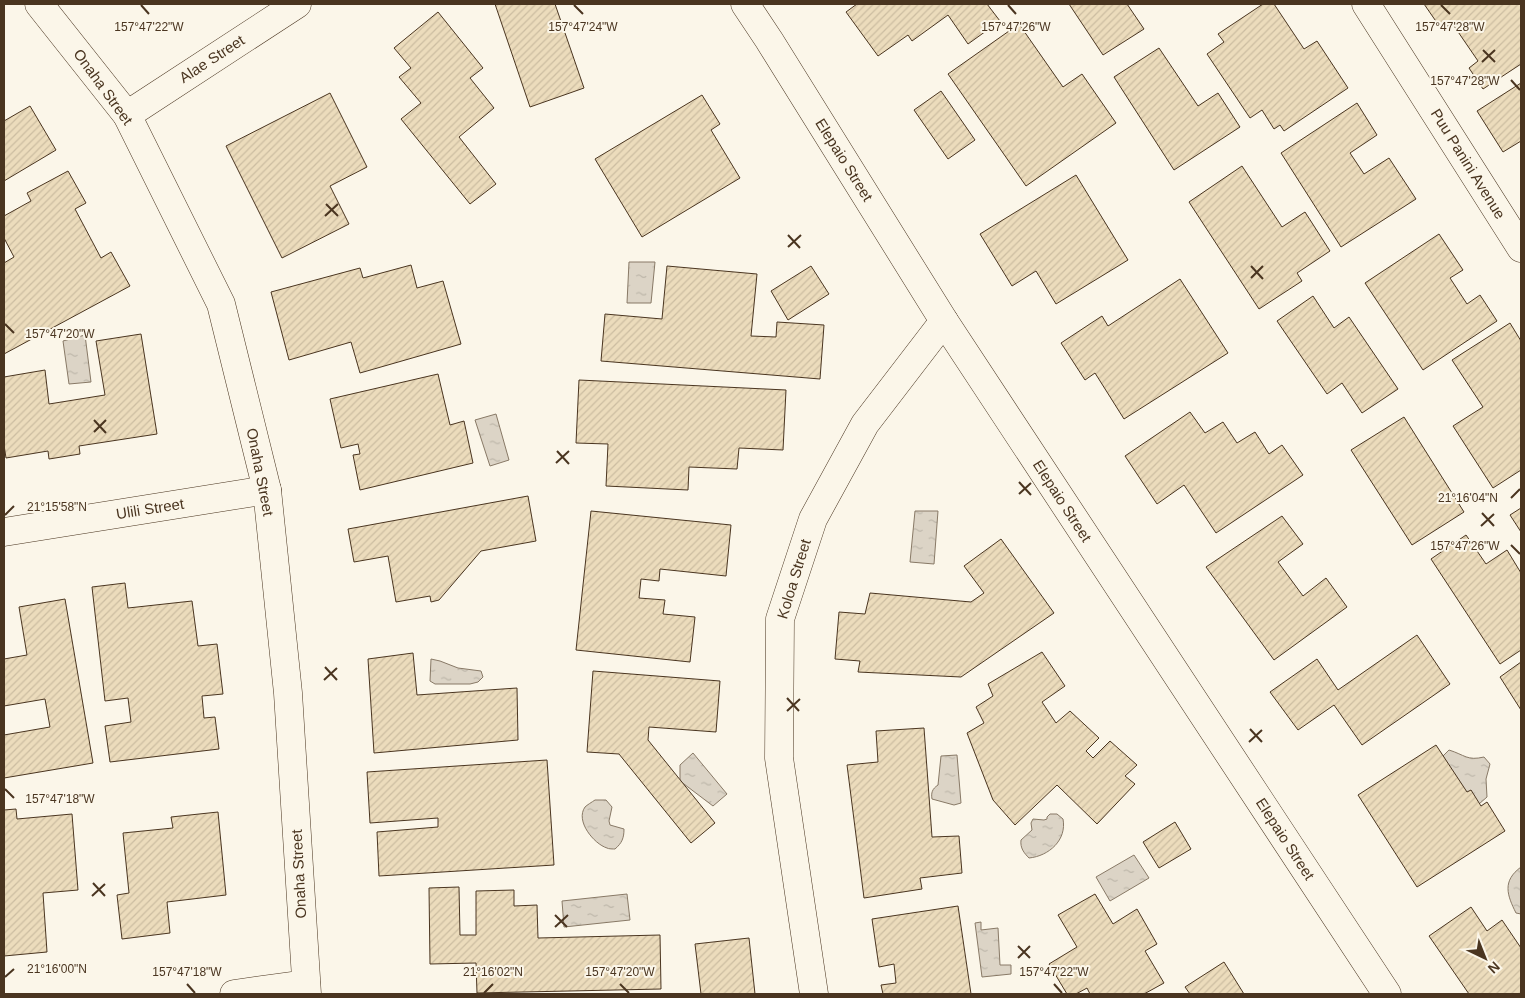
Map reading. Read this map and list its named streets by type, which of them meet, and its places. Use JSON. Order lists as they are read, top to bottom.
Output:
{
  "streets": {
    "street": [
      "Alae Street",
      "Onaha Street",
      "Elepaio Street",
      "Puu Panini Avenue",
      "Ulili Street",
      "Koloa Street"
    ]
  },
  "crossings": [
    ["Alae Street", "Onaha Street"],
    ["Onaha Street", "Ulili Street"],
    ["Elepaio Street", "Koloa Street"]
  ],
  "north": "bottom right",
  "coordinates": [
    "157°47'22\"W",
    "157°47'24\"W",
    "157°47'26\"W",
    "157°47'28\"W",
    "157°47'20\"W",
    "21°16'04\"N",
    "21°15'58\"N",
    "157°47'18\"W",
    "21°16'00\"N",
    "21°16'02\"N"
  ]
}
